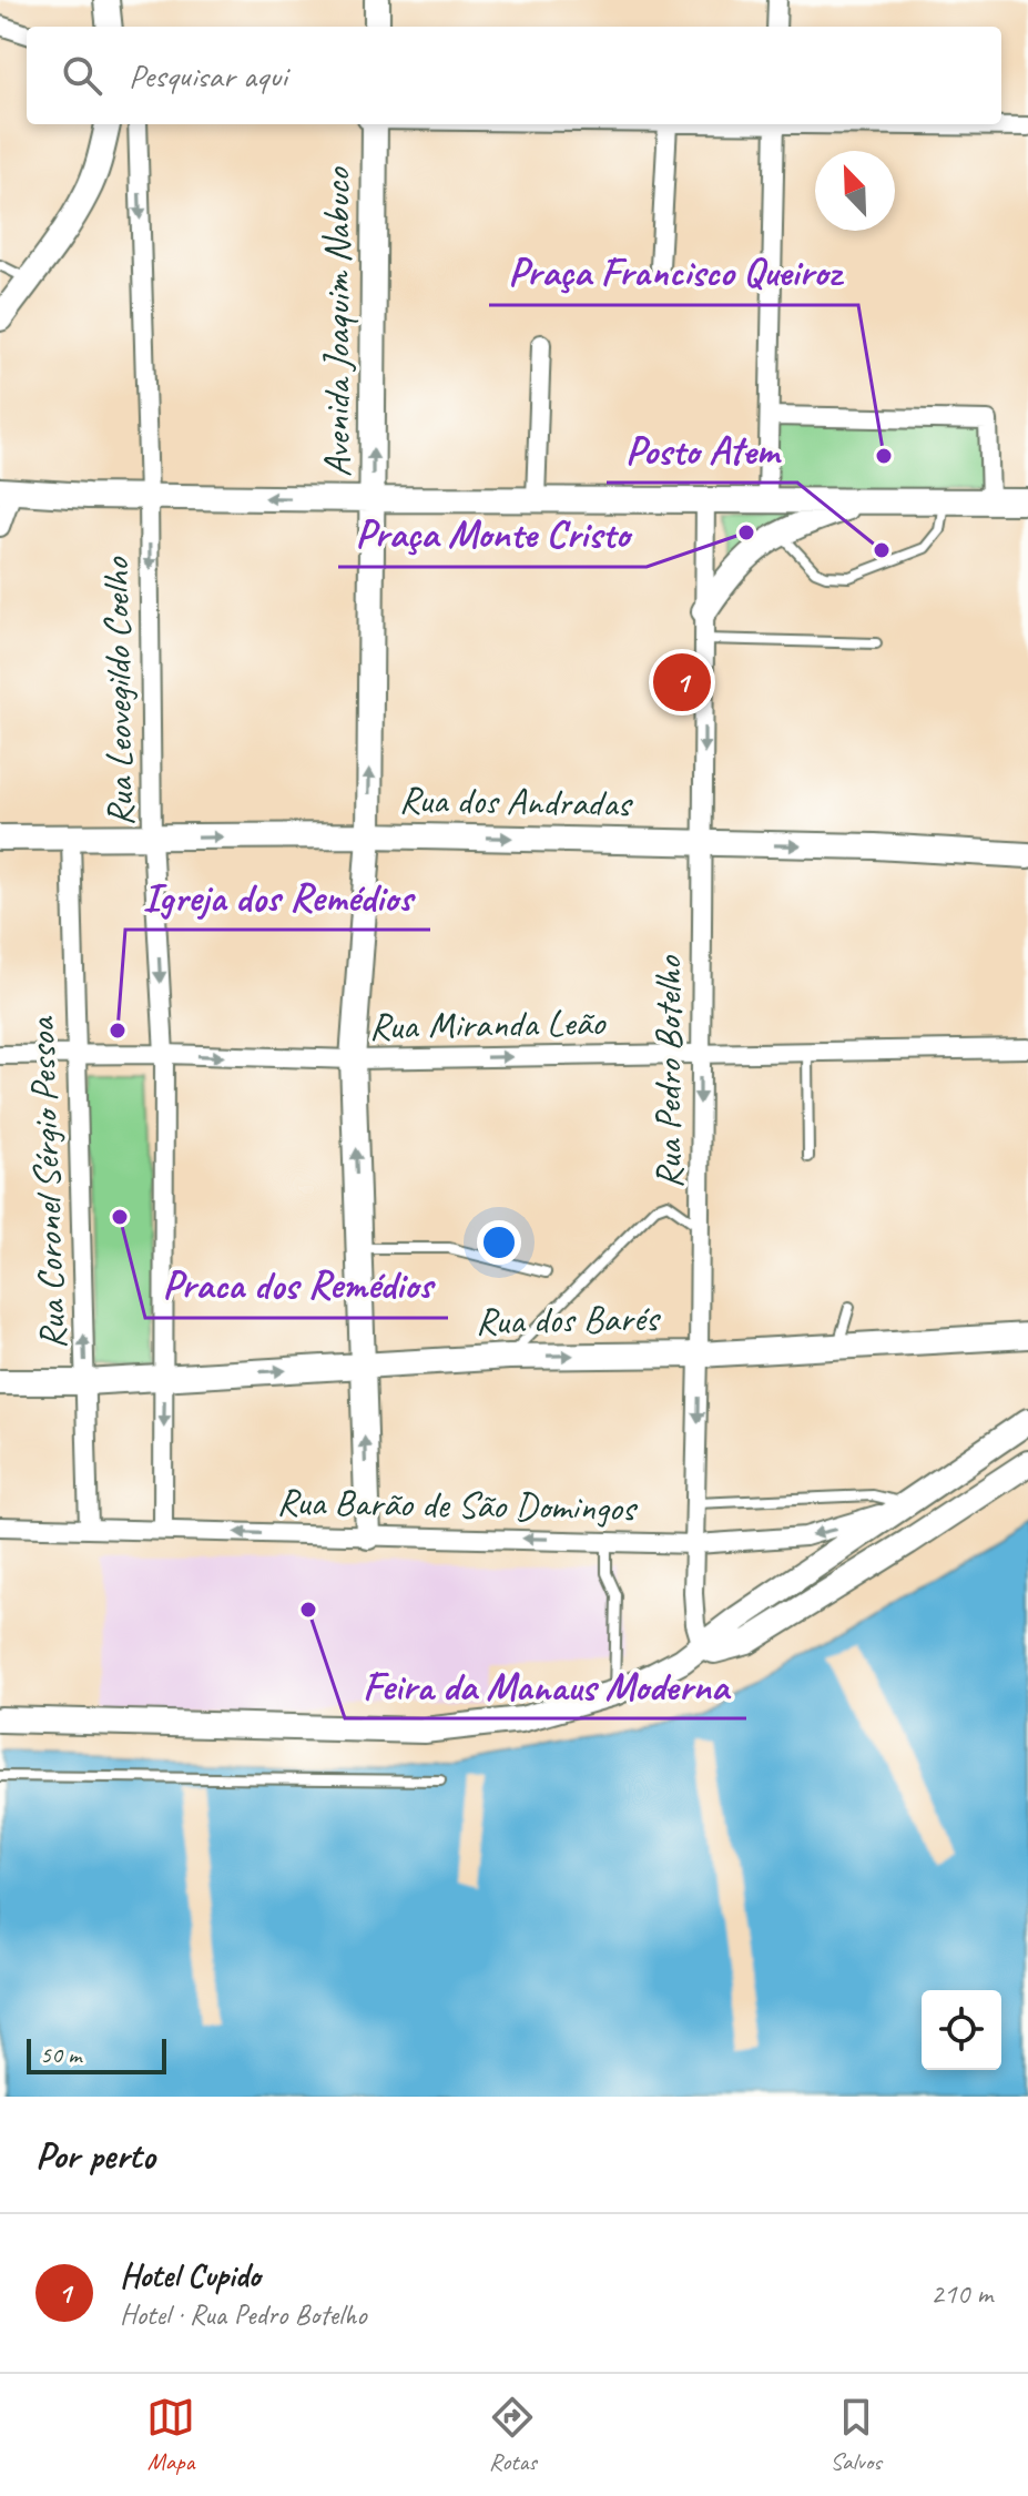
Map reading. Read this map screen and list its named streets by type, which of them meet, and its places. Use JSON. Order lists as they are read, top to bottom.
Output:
{
  "streets": {
    "street": [
      "Avenida Joaquim Nabuco",
      "Rua Leovegildo Coelho",
      "Rua dos Andradas",
      "Rua Miranda Leão",
      "Rua Pedro Botelho",
      "Rua Coronel Sérgio Pessoa",
      "Rua dos Barés",
      "Rua Barão de São Domingos"
    ]
  },
  "crossings": [
    ["Avenida Joaquim Nabuco", "Rua dos Andradas"],
    ["Avenida Joaquim Nabuco", "Rua Miranda Leão"],
    ["Avenida Joaquim Nabuco", "Rua dos Barés"],
    ["Avenida Joaquim Nabuco", "Rua Barão de São Domingos"],
    ["Rua Leovegildo Coelho", "Rua dos Andradas"],
    ["Rua Leovegildo Coelho", "Rua Miranda Leão"],
    ["Rua Leovegildo Coelho", "Rua dos Barés"],
    ["Rua Leovegildo Coelho", "Rua Barão de São Domingos"],
    ["Rua dos Andradas", "Rua Pedro Botelho"],
    ["Rua dos Andradas", "Rua Coronel Sérgio Pessoa"],
    ["Rua Miranda Leão", "Rua Pedro Botelho"],
    ["Rua Miranda Leão", "Rua Coronel Sérgio Pessoa"],
    ["Rua Pedro Botelho", "Rua dos Barés"],
    ["Rua Pedro Botelho", "Rua Barão de São Domingos"],
    ["Rua Coronel Sérgio Pessoa", "Rua dos Barés"],
    ["Rua Coronel Sérgio Pessoa", "Rua Barão de São Domingos"]
  ],
  "one_way": [
    "Avenida Joaquim Nabuco",
    "Rua Leovegildo Coelho",
    "Rua dos Andradas",
    "Rua Miranda Leão",
    "Rua Pedro Botelho",
    "Rua Coronel Sérgio Pessoa",
    "Rua dos Barés",
    "Rua Barão de São Domingos"
  ],
  "places": [
    "Praça Francisco Queiroz",
    "Praça Monte Cristo",
    "Posto Atem",
    "Igreja dos Remédios",
    "Praca dos Remédios",
    "Feira da Manaus Moderna"
  ],
  "scale_bar": "50 m",
  "north": "top left",
  "page": {
    "search": "Pesquisar aqui",
    "pins": "1",
    "scale": "50 m",
    "heading": "Por perto",
    "list": [
      {
        "mark": "1",
        "name": "Hotel Cupido",
        "note": "Hotel · Rua Pedro Botelho",
        "value": "210 m"
      }
    ],
    "nav": ["Mapa", "Rotas", "Salvos"]
  }
}
